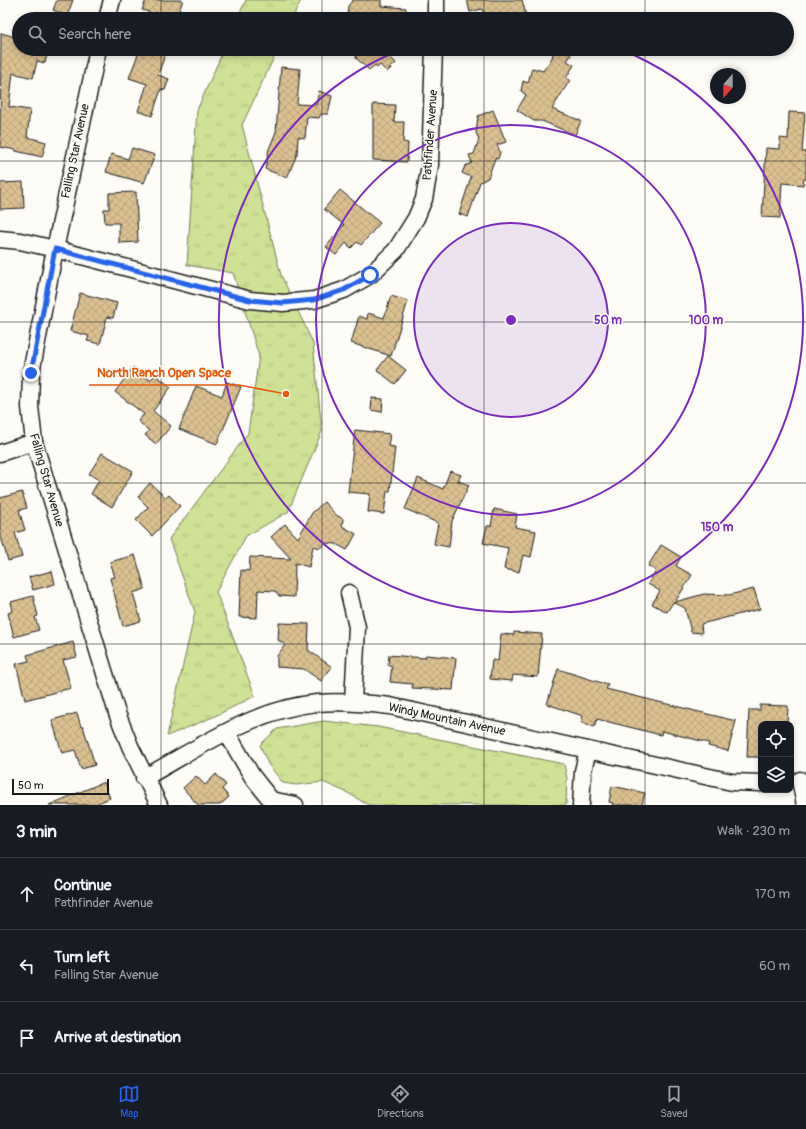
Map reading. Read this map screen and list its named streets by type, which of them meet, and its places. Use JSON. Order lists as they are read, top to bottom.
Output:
{
  "streets": {
    "street": ["Pathfinder Avenue", "Falling Star Avenue", "Windy Mountain Avenue"]
  },
  "crossings": [
    ["Pathfinder Avenue", "Falling Star Avenue"],
    ["Falling Star Avenue", "Windy Mountain Avenue"]
  ],
  "places": ["North Ranch Open Space"],
  "scale_bar": "50 m",
  "north": "bottom",
  "page": {
    "search": "Search here",
    "scale": "50 m",
    "heading": ["3 min", "Walk · 230 m"],
    "list": [
      ["Continue", "Pathfinder Avenue", "170 m"],
      ["Turn left", "Falling Star Avenue", "60 m"],
      "Arrive at destination"
    ],
    "nav": ["Map", "Directions", "Saved"]
  },
  "rings": ["50 m", "100 m", "150 m"]
}
